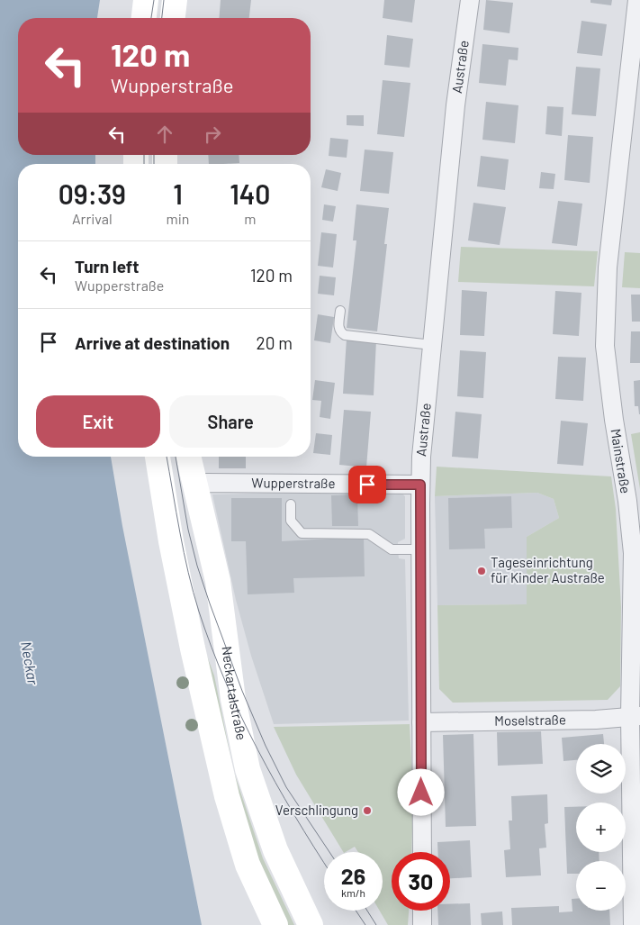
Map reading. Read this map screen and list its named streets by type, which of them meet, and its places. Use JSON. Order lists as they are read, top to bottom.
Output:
{
  "streets": {
    "main road": ["Neckartalstraße"],
    "street": [
      "Austraße",
      "Mainstraße",
      "Wupperstraße",
      "Moselstraße"
    ]
  },
  "crossings": [
    ["Austraße", "Wupperstraße"],
    ["Austraße", "Moselstraße"],
    ["Mainstraße", "Moselstraße"],
    ["Wupperstraße", "Neckartalstraße"]
  ],
  "water": ["Neckar"],
  "places": ["Tageseinrichtung für Kinder Austraße", "Verschlingung"],
  "page": {
    "turn": ["120 m", "Wupperstraße"],
    "eta": [
      "09:39",
      "Arrival",
      "1",
      "min",
      "140",
      "m"
    ],
    "list": [
      {
        "name": "Turn left",
        "note": "Wupperstraße",
        "value": "120 m"
      },
      {
        "name": "Arrive at destination",
        "value": "20 m"
      }
    ],
    "buttons": ["Exit", "Share"],
    "map_buttons": ["+", "−"],
    "speed": "26 km/h",
    "limit": "30"
  }
}
